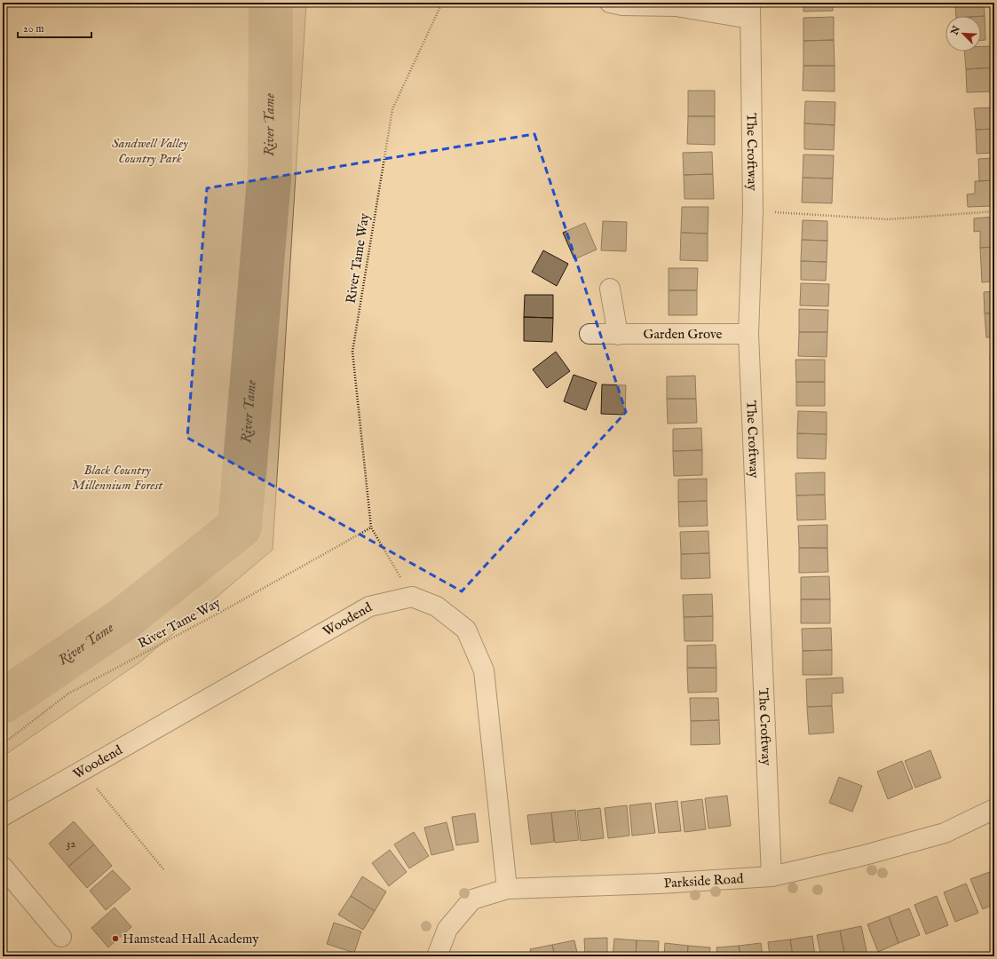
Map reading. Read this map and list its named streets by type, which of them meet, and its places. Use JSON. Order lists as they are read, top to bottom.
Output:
{
  "streets": {
    "street": [
      "The Croftway",
      "Garden Grove",
      "Woodend",
      "Parkside Road"
    ],
    "path": ["River Tame Way"]
  },
  "crossings": [
    ["The Croftway", "Garden Grove"],
    ["The Croftway", "Parkside Road"],
    ["River Tame Way", "Woodend"]
  ],
  "water": ["River Tame"],
  "parks": ["Sandwell Valley Country Park", "Black Country Millennium Forest"],
  "places": ["Hamstead Hall Academy"],
  "house_numbers": ["32"],
  "scale_bar": "20 m",
  "north": "top left"
}
